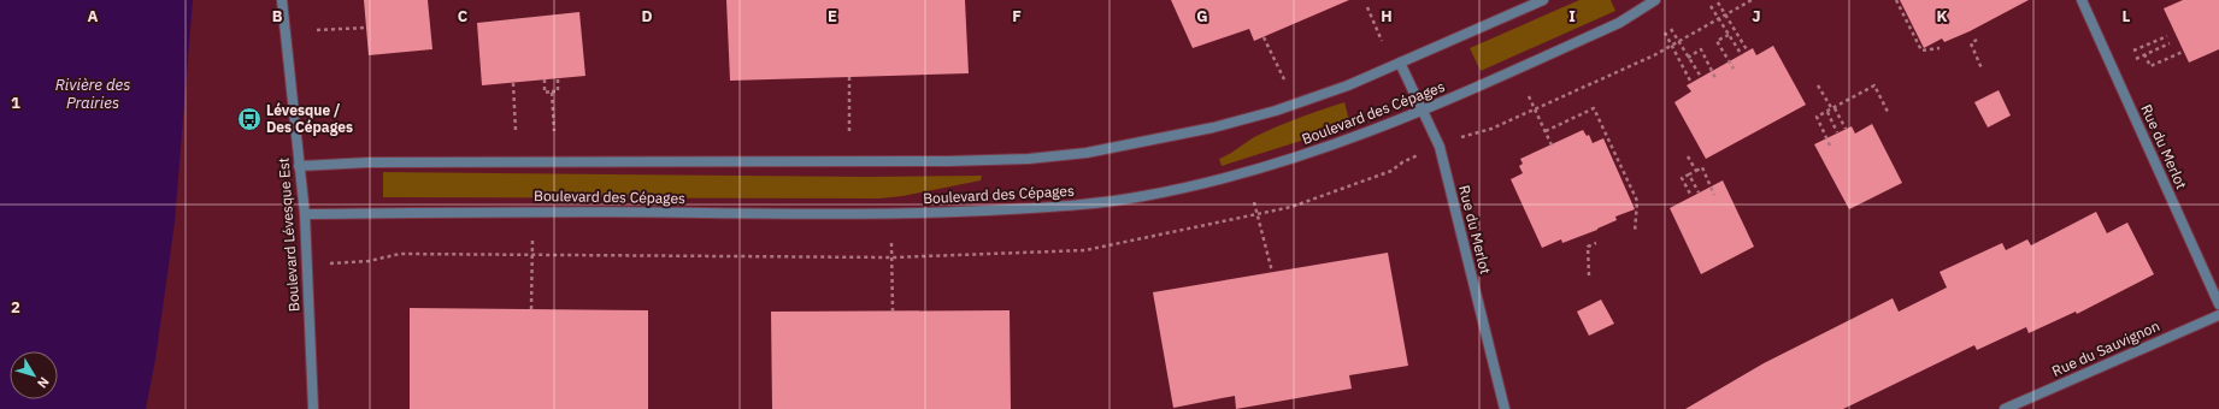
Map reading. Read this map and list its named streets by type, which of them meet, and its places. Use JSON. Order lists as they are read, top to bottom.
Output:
{
  "streets": {
    "street": [
      "Boulevard des Cépages",
      "Rue du Merlot",
      "Boulevard Lévesque Est",
      "Rue du Sauvignon"
    ]
  },
  "crossings": [
    ["Boulevard des Cépages", "Rue du Merlot"],
    ["Boulevard des Cépages", "Boulevard Lévesque Est"]
  ],
  "water": ["Rivière des Prairies"],
  "places": {
    "bus stop": ["Lévesque / Des Cépages"]
  },
  "north": "bottom right",
  "grid": {
    "columns": [
      "A",
      "B",
      "C",
      "D",
      "E",
      "F",
      "G",
      "H",
      "I",
      "J",
      "K",
      "L"
    ],
    "rows": ["1", "2"]
  }
}
